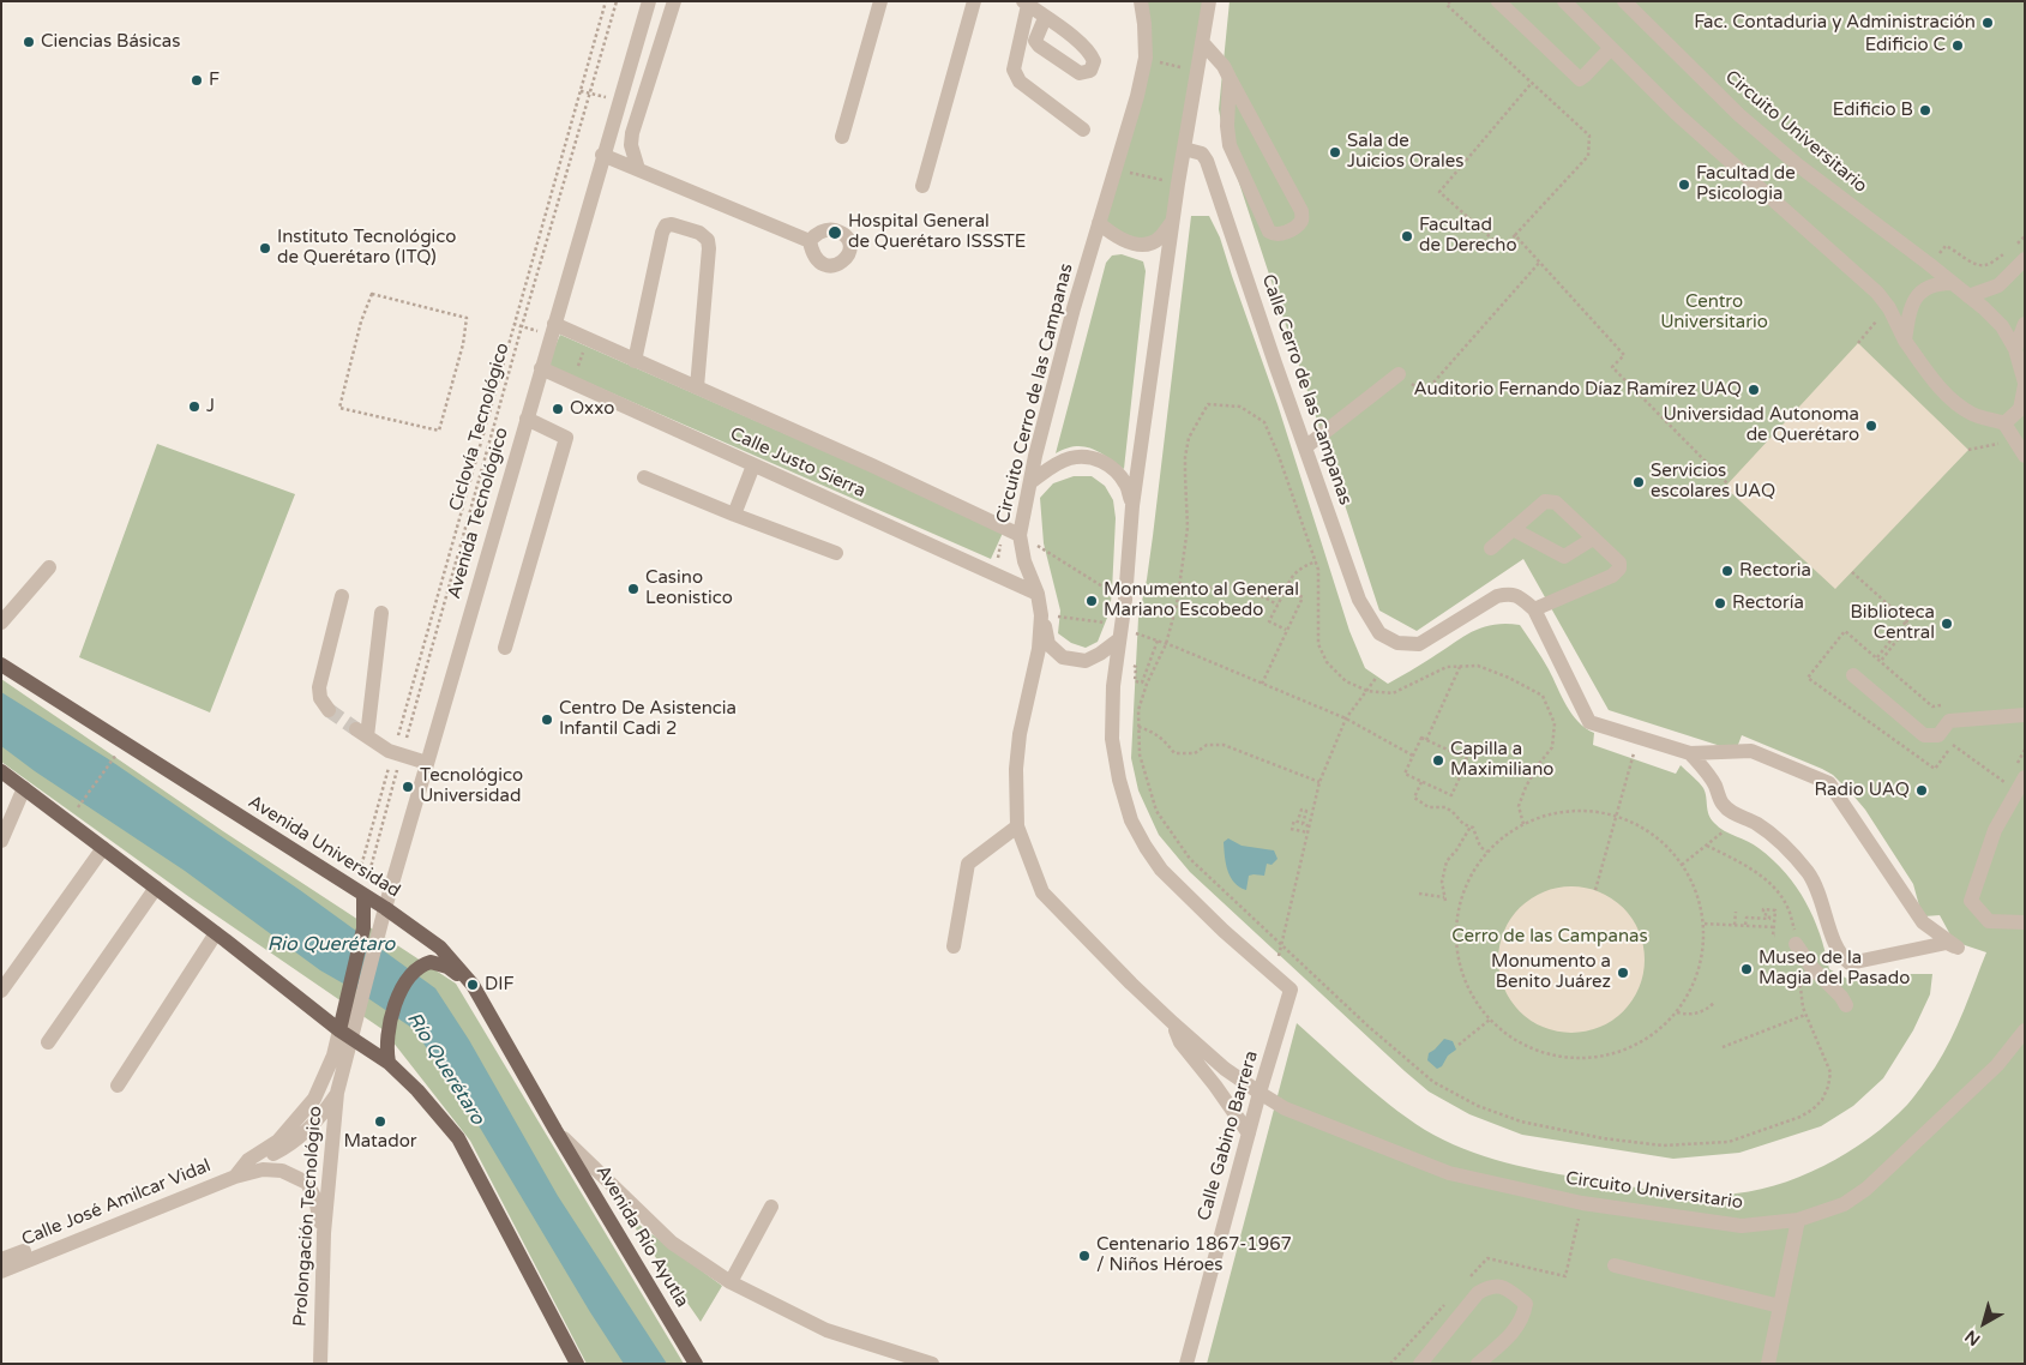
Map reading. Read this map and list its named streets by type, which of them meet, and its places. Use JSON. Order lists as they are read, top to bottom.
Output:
{
  "streets": {
    "main road": ["Avenida Universidad", "Avenida Río Ayutla"],
    "street": [
      "Circuito Universitario",
      "Calle Cerro de las Campanas",
      "Circuito Cerro de las Campanas",
      "Calle Justo Sierra",
      "Avenida Tecnológico",
      "Calle Gabino Barrera",
      "Calle José Amilcar Vidal",
      "Prolongación Tecnológico"
    ],
    "path": ["Ciclovía Tecnológico"]
  },
  "crossings": [
    ["Circuito Universitario", "Circuito Cerro de las Campanas"],
    ["Circuito Universitario", "Calle Gabino Barrera"],
    ["Circuito Cerro de las Campanas", "Calle Justo Sierra"],
    ["Circuito Cerro de las Campanas", "Calle Gabino Barrera"],
    ["Ciclovía Tecnológico", "Avenida Universidad"],
    ["Calle Justo Sierra", "Avenida Tecnológico"],
    ["Avenida Tecnológico", "Avenida Universidad"],
    ["Avenida Tecnológico", "Calle José Amilcar Vidal"],
    ["Avenida Tecnológico", "Prolongación Tecnológico"],
    ["Avenida Universidad", "Avenida Río Ayutla"],
    ["Calle José Amilcar Vidal", "Prolongación Tecnológico"]
  ],
  "water": ["Rio Querétaro", "Río Querétaro"],
  "parks": ["Centro Universitario", "Cerro de las Campanas"],
  "places": [
    "Fac. Contaduria y Administración",
    "Ciencias Básicas",
    "Edificio C",
    "F",
    "Edificio B",
    "Sala de Juicios Orales",
    "Facultad de Psicologia",
    "Hospital General de Querétaro ISSSTE",
    "Facultad de Derecho",
    "Instituto Tecnológico de Querétaro (ITQ)",
    "Auditorio Fernando Díaz Ramírez UAQ",
    "J",
    "Oxxo",
    "Universidad Autonoma de Querétaro",
    "Servicios escolares UAQ",
    "Rectoria",
    "Casino Leonistico",
    "Monumento al General Mariano Escobedo",
    "Rectoría",
    "Biblioteca Central",
    "Centro De Asistencia Infantil Cadi 2",
    "Capilla a Maximiliano",
    "Tecnológico Universidad",
    "Radio UAQ",
    "Museo de la Magia del Pasado",
    "Monumento a Benito Juárez",
    "DIF",
    "Matador",
    "Centenario 1867-1967 / Niños Héroes"
  ],
  "north": "bottom left"
}
